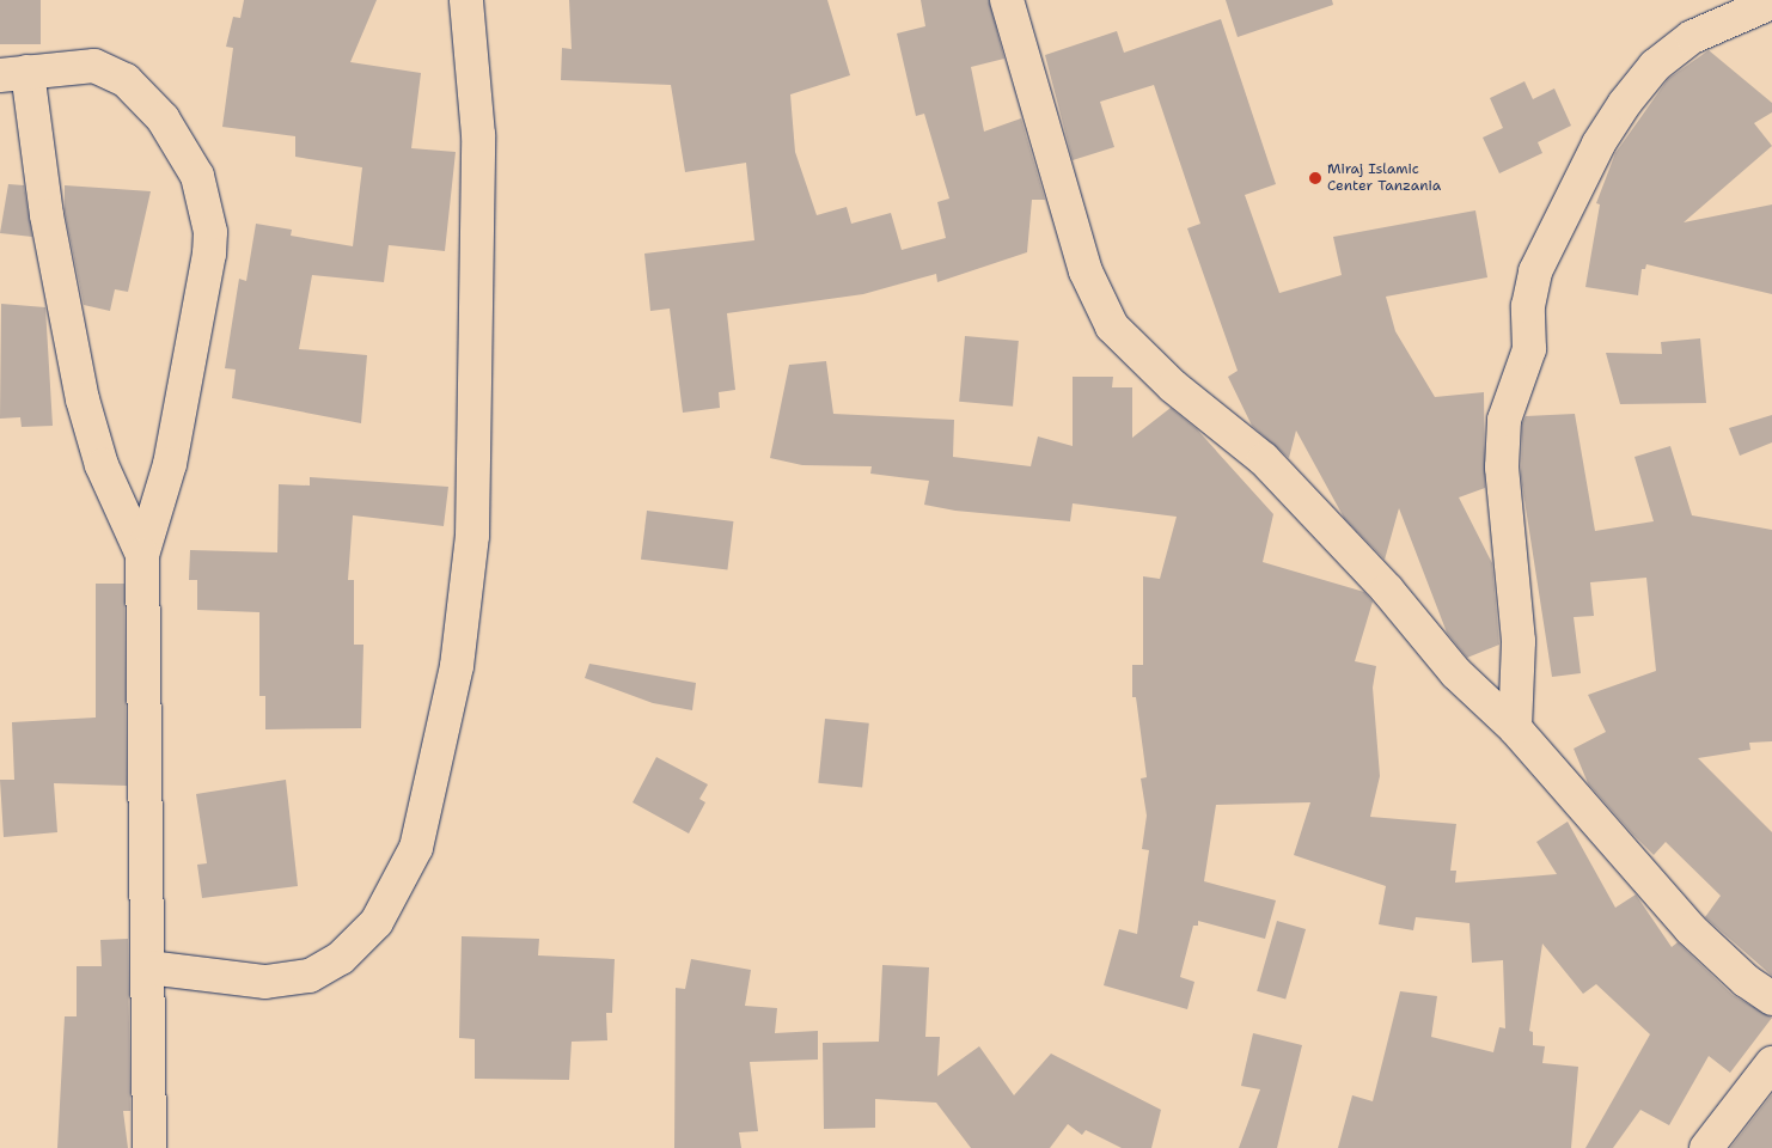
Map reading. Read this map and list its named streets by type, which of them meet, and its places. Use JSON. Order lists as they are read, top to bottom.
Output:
{
  "places": ["Miraj Islamic Center Tanzania"]
}
